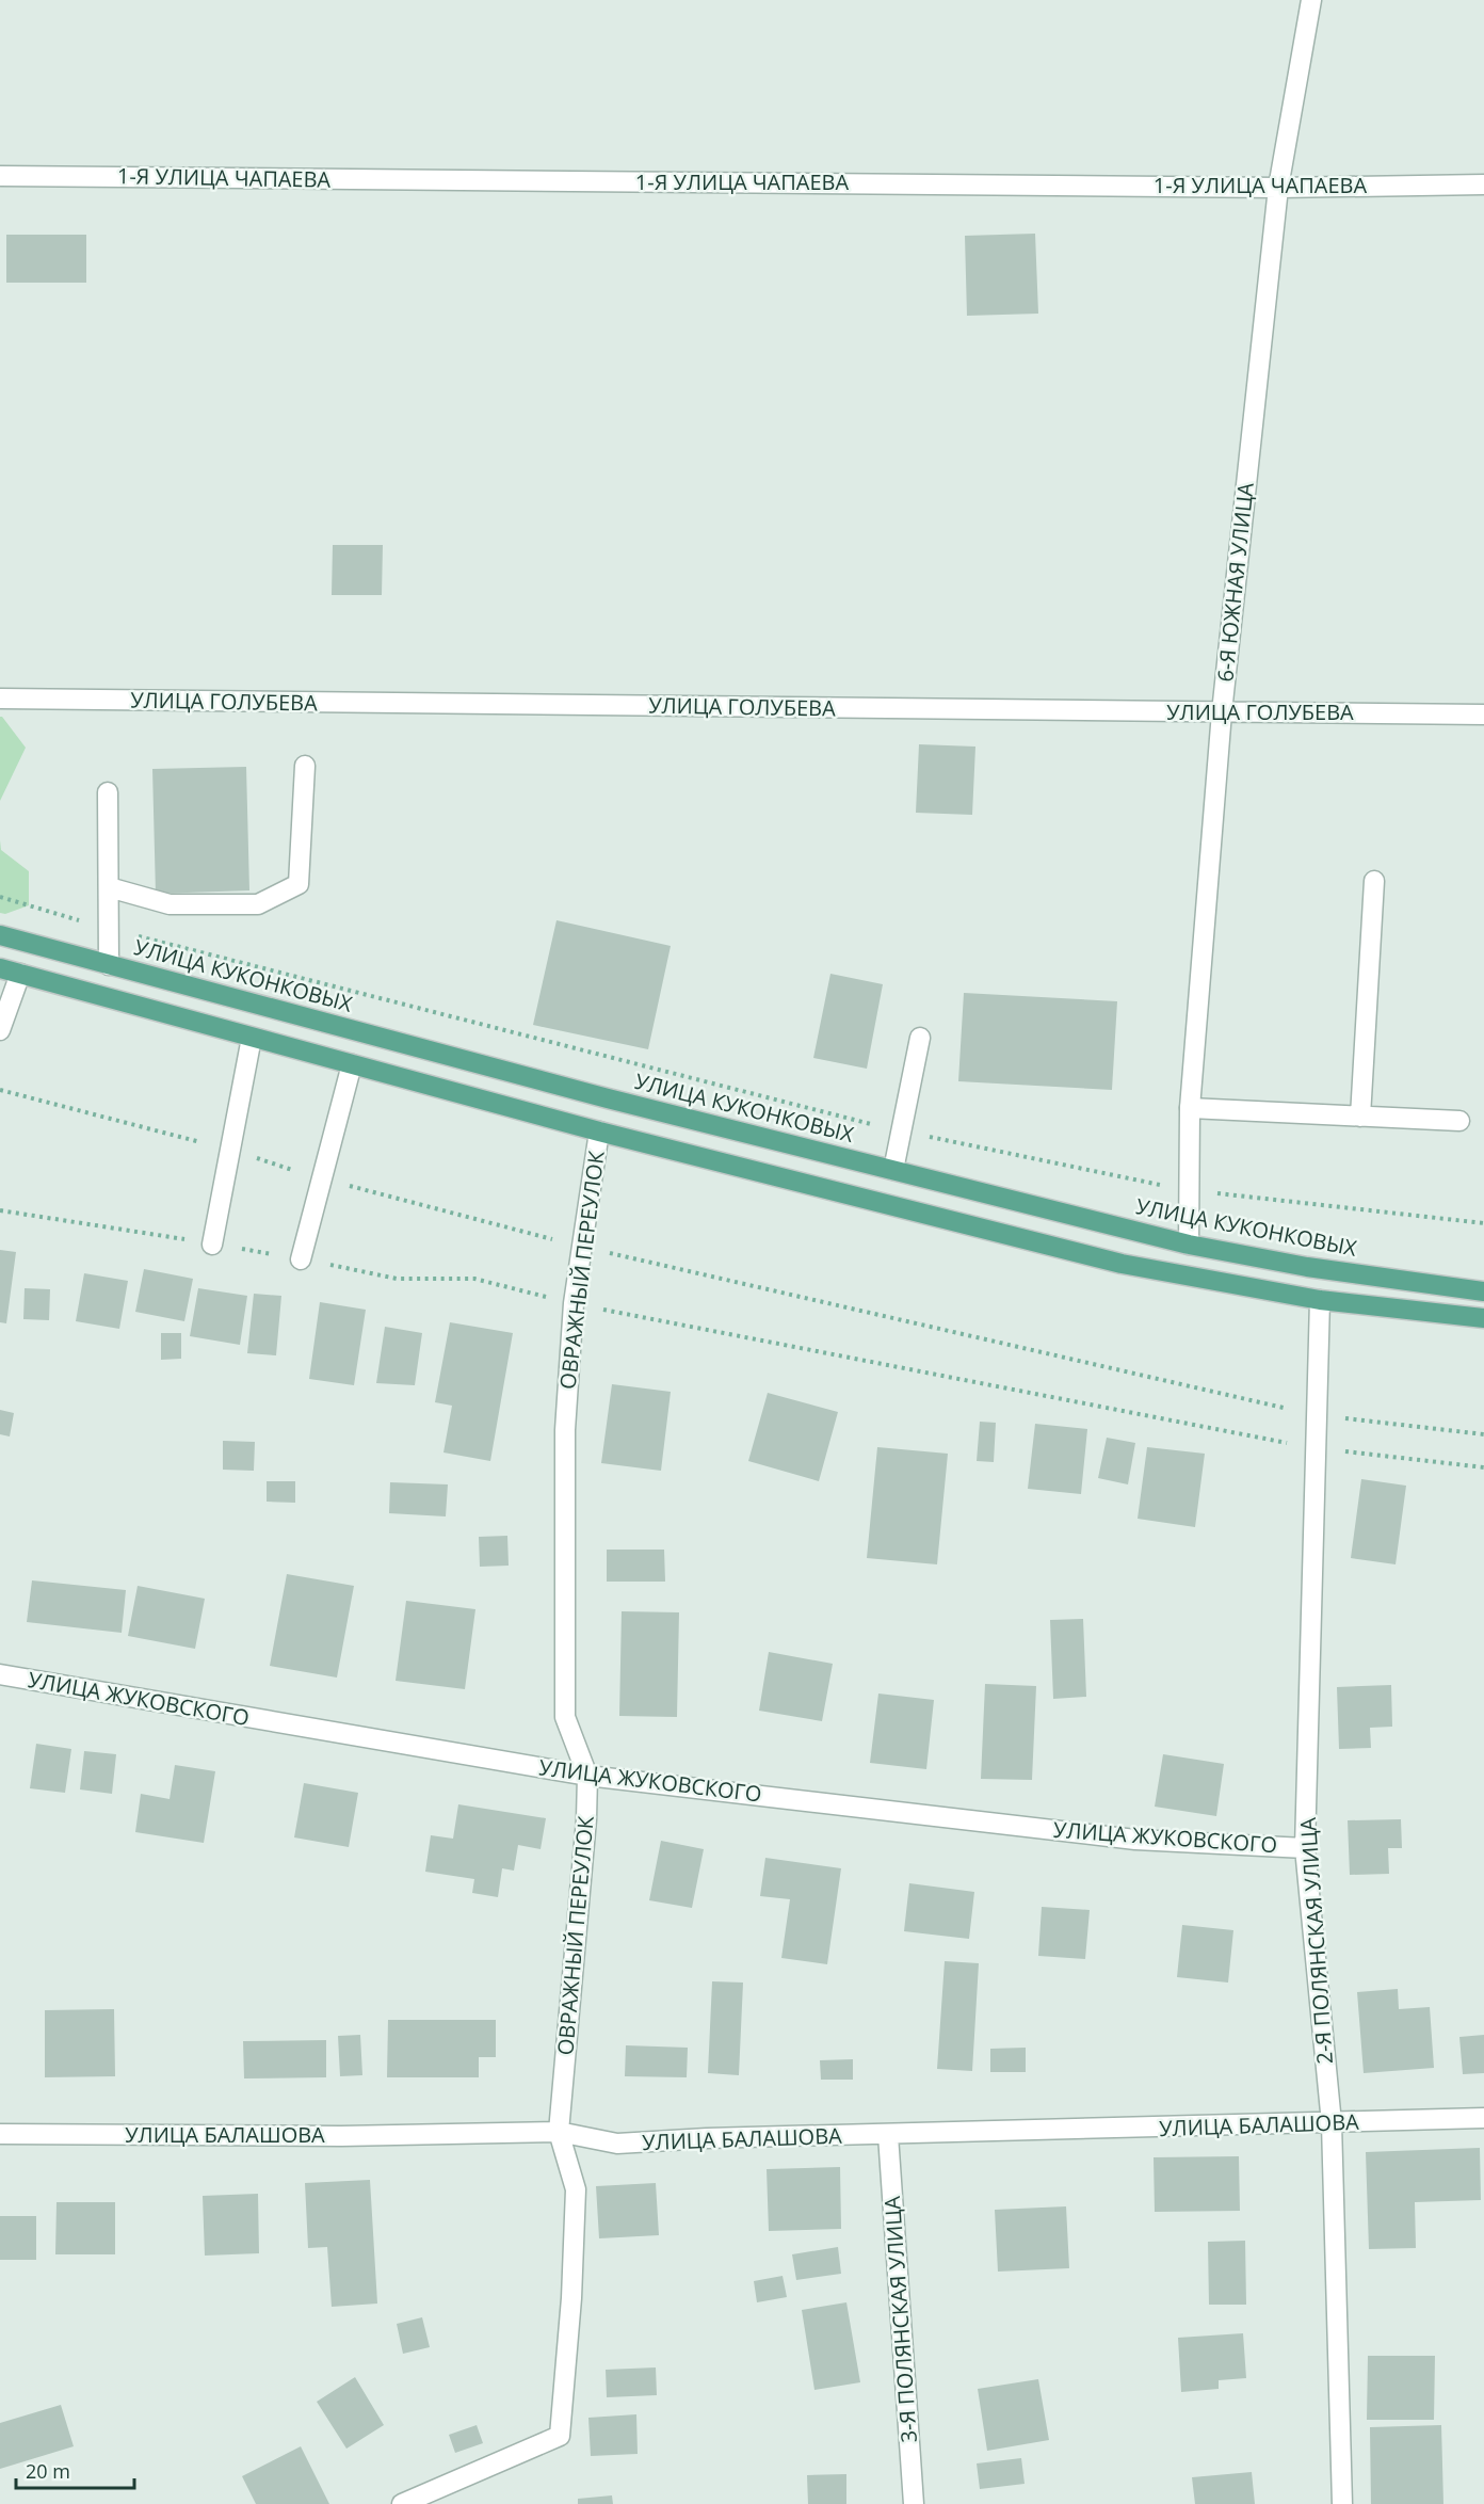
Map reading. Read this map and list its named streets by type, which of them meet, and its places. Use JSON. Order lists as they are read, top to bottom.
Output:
{
  "streets": {
    "main road": ["УЛИЦА КУКОНКОВЫХ"],
    "street": [
      "1-Я УЛИЦА ЧАПАЕВА",
      "6-Я ЮЖНАЯ УЛИЦА",
      "УЛИЦА ГОЛУБЕВА",
      "ОВРАЖНЫЙ ПЕРЕУЛОК",
      "УЛИЦА ЖУКОВСКОГО",
      "2-Я ПОЛЯНСКАЯ УЛИЦА",
      "УЛИЦА БАЛАШОВА",
      "3-Я ПОЛЯНСКАЯ УЛИЦА"
    ]
  },
  "crossings": [
    ["1-Я УЛИЦА ЧАПАЕВА", "6-Я ЮЖНАЯ УЛИЦА"],
    ["6-Я ЮЖНАЯ УЛИЦА", "УЛИЦА ГОЛУБЕВА"],
    ["6-Я ЮЖНАЯ УЛИЦА", "УЛИЦА КУКОНКОВЫХ"],
    ["ОВРАЖНЫЙ ПЕРЕУЛОК", "УЛИЦА ЖУКОВСКОГО"],
    ["ОВРАЖНЫЙ ПЕРЕУЛОК", "УЛИЦА БАЛАШОВА"],
    ["УЛИЦА ЖУКОВСКОГО", "2-Я ПОЛЯНСКАЯ УЛИЦА"],
    ["2-Я ПОЛЯНСКАЯ УЛИЦА", "УЛИЦА БАЛАШОВА"],
    ["УЛИЦА БАЛАШОВА", "3-Я ПОЛЯНСКАЯ УЛИЦА"]
  ],
  "scale_bar": "20 m"
}
